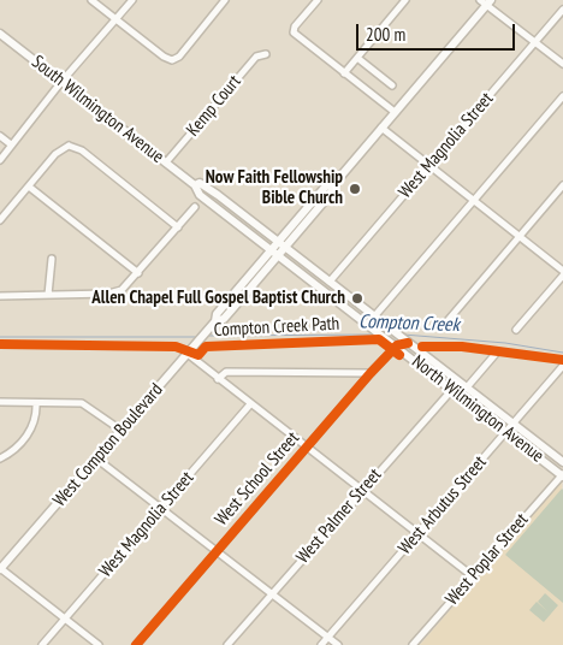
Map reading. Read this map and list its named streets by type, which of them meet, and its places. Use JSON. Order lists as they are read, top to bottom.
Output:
{
  "streets": {
    "main road": ["South Wilmington Avenue", "North Wilmington Avenue", "West Compton Boulevard"],
    "street": [
      "Kemp Court",
      "West Magnolia Street",
      "West School Street",
      "West Arbutus Street",
      "West Palmer Street",
      "West Poplar Street"
    ],
    "cycle path": ["Compton Creek Path"]
  },
  "crossings": [
    ["Kemp Court", "South Wilmington Avenue"],
    ["South Wilmington Avenue", "North Wilmington Avenue"],
    ["South Wilmington Avenue", "West Compton Boulevard"],
    ["West Magnolia Street", "North Wilmington Avenue"],
    ["North Wilmington Avenue", "West Compton Boulevard"],
    ["North Wilmington Avenue", "West School Street"],
    ["North Wilmington Avenue", "West Arbutus Street"],
    ["North Wilmington Avenue", "West Palmer Street"],
    ["North Wilmington Avenue", "West Poplar Street"]
  ],
  "water": ["Compton Creek"],
  "places": ["Now Faith Fellowship Bible Church", "Allen Chapel Full Gospel Baptist Church"],
  "scale_bar": "200 m"
}
